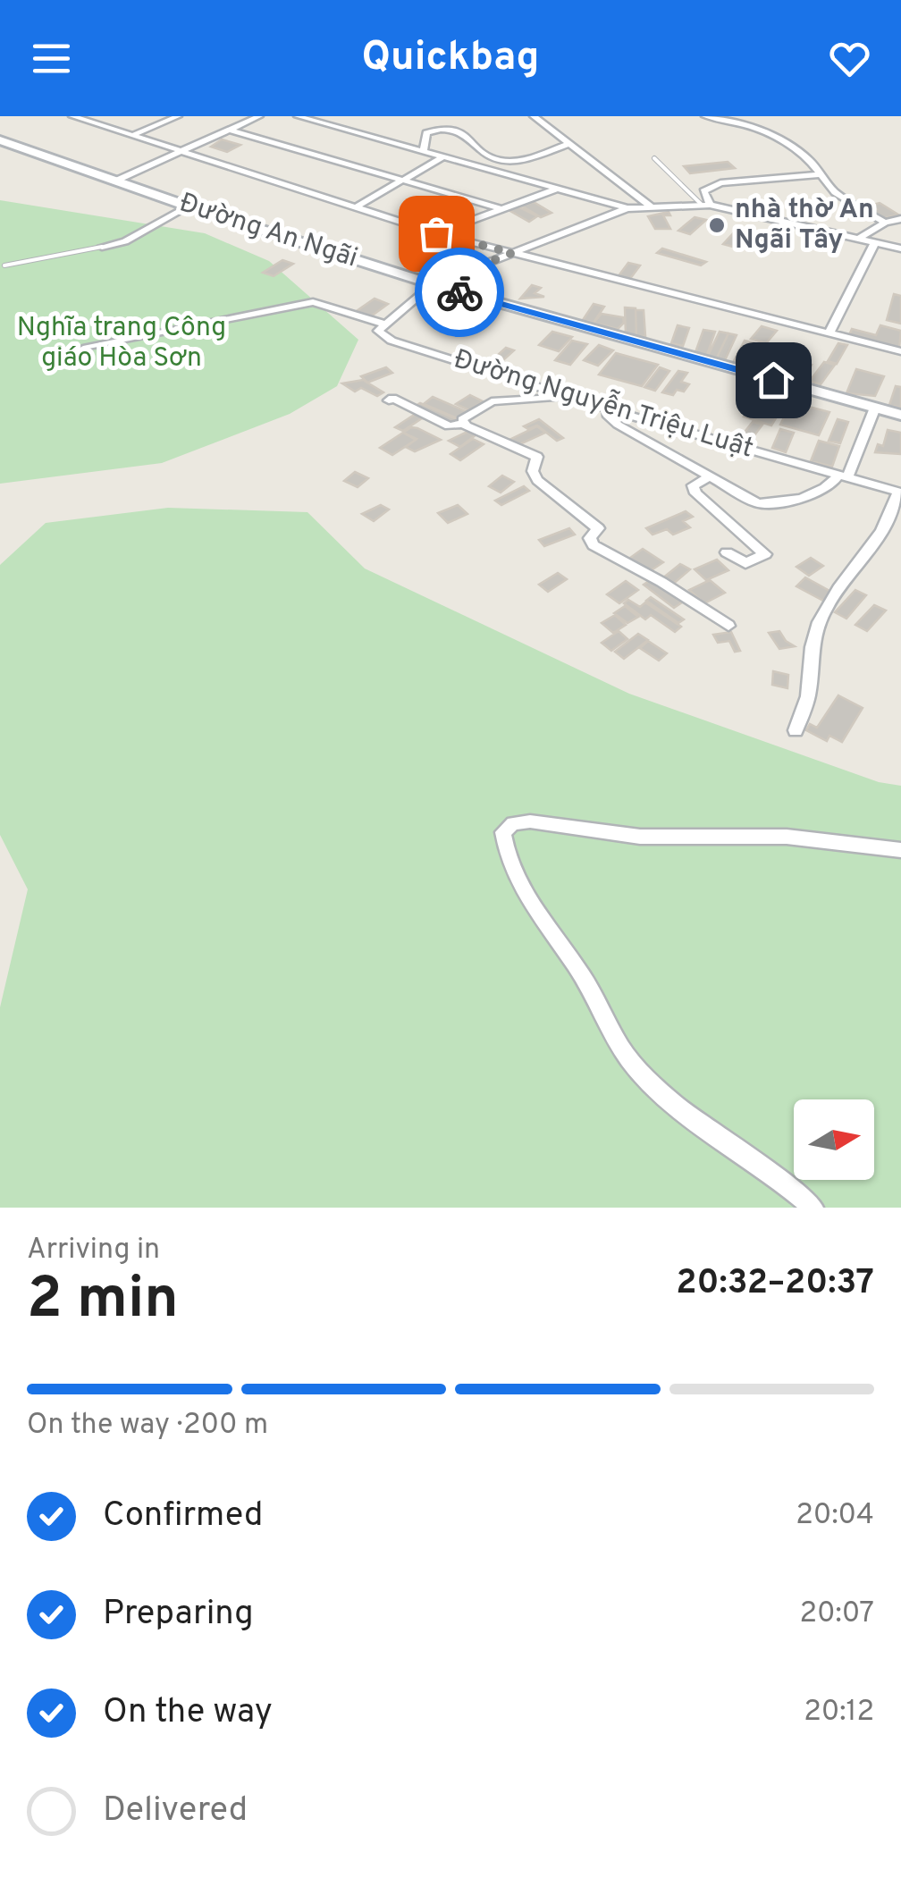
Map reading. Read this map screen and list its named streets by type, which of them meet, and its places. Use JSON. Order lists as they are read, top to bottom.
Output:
{
  "streets": {
    "main road": ["Đường An Ngãi"],
    "street": ["Đường Nguyễn Triệu Luật"]
  },
  "parks": ["Nghĩa trang Công giáo Hòa Sơn"],
  "places": ["nhà thờ An Ngãi Tây"],
  "north": "right",
  "page": {
    "header": "Quickbag",
    "heading": ["2 min", "Arriving in", "20:32–20:37"],
    "bar": "On the way · 200 m",
    "list": [
      ["Confirmed", "20:04"],
      ["Preparing", "20:07"],
      ["On the way", "20:12"],
      "Delivered"
    ]
  }
}
